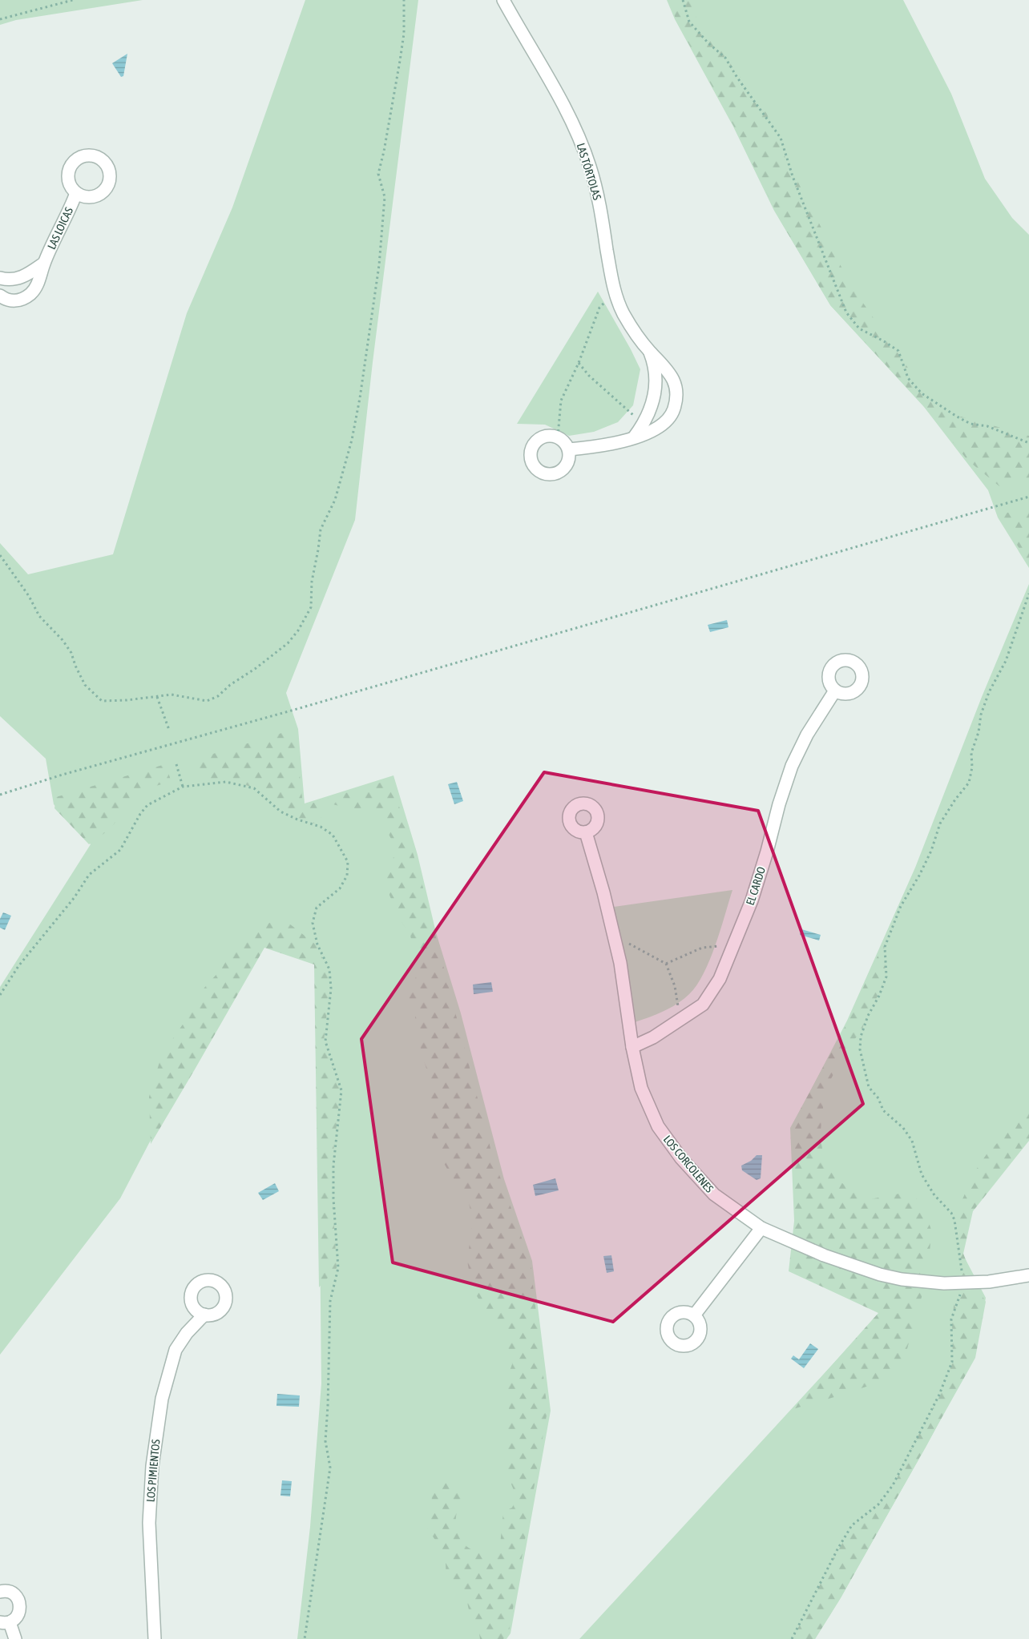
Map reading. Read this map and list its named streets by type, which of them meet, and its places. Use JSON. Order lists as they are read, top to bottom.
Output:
{
  "streets": {
    "street": [
      "LAS TÓRTOLAS",
      "LAS LOICAS",
      "EL CARDO",
      "LOS CORCOLENES",
      "LOS PIMIENTOS"
    ]
  },
  "crossings": [
    ["EL CARDO", "LOS CORCOLENES"]
  ]
}
